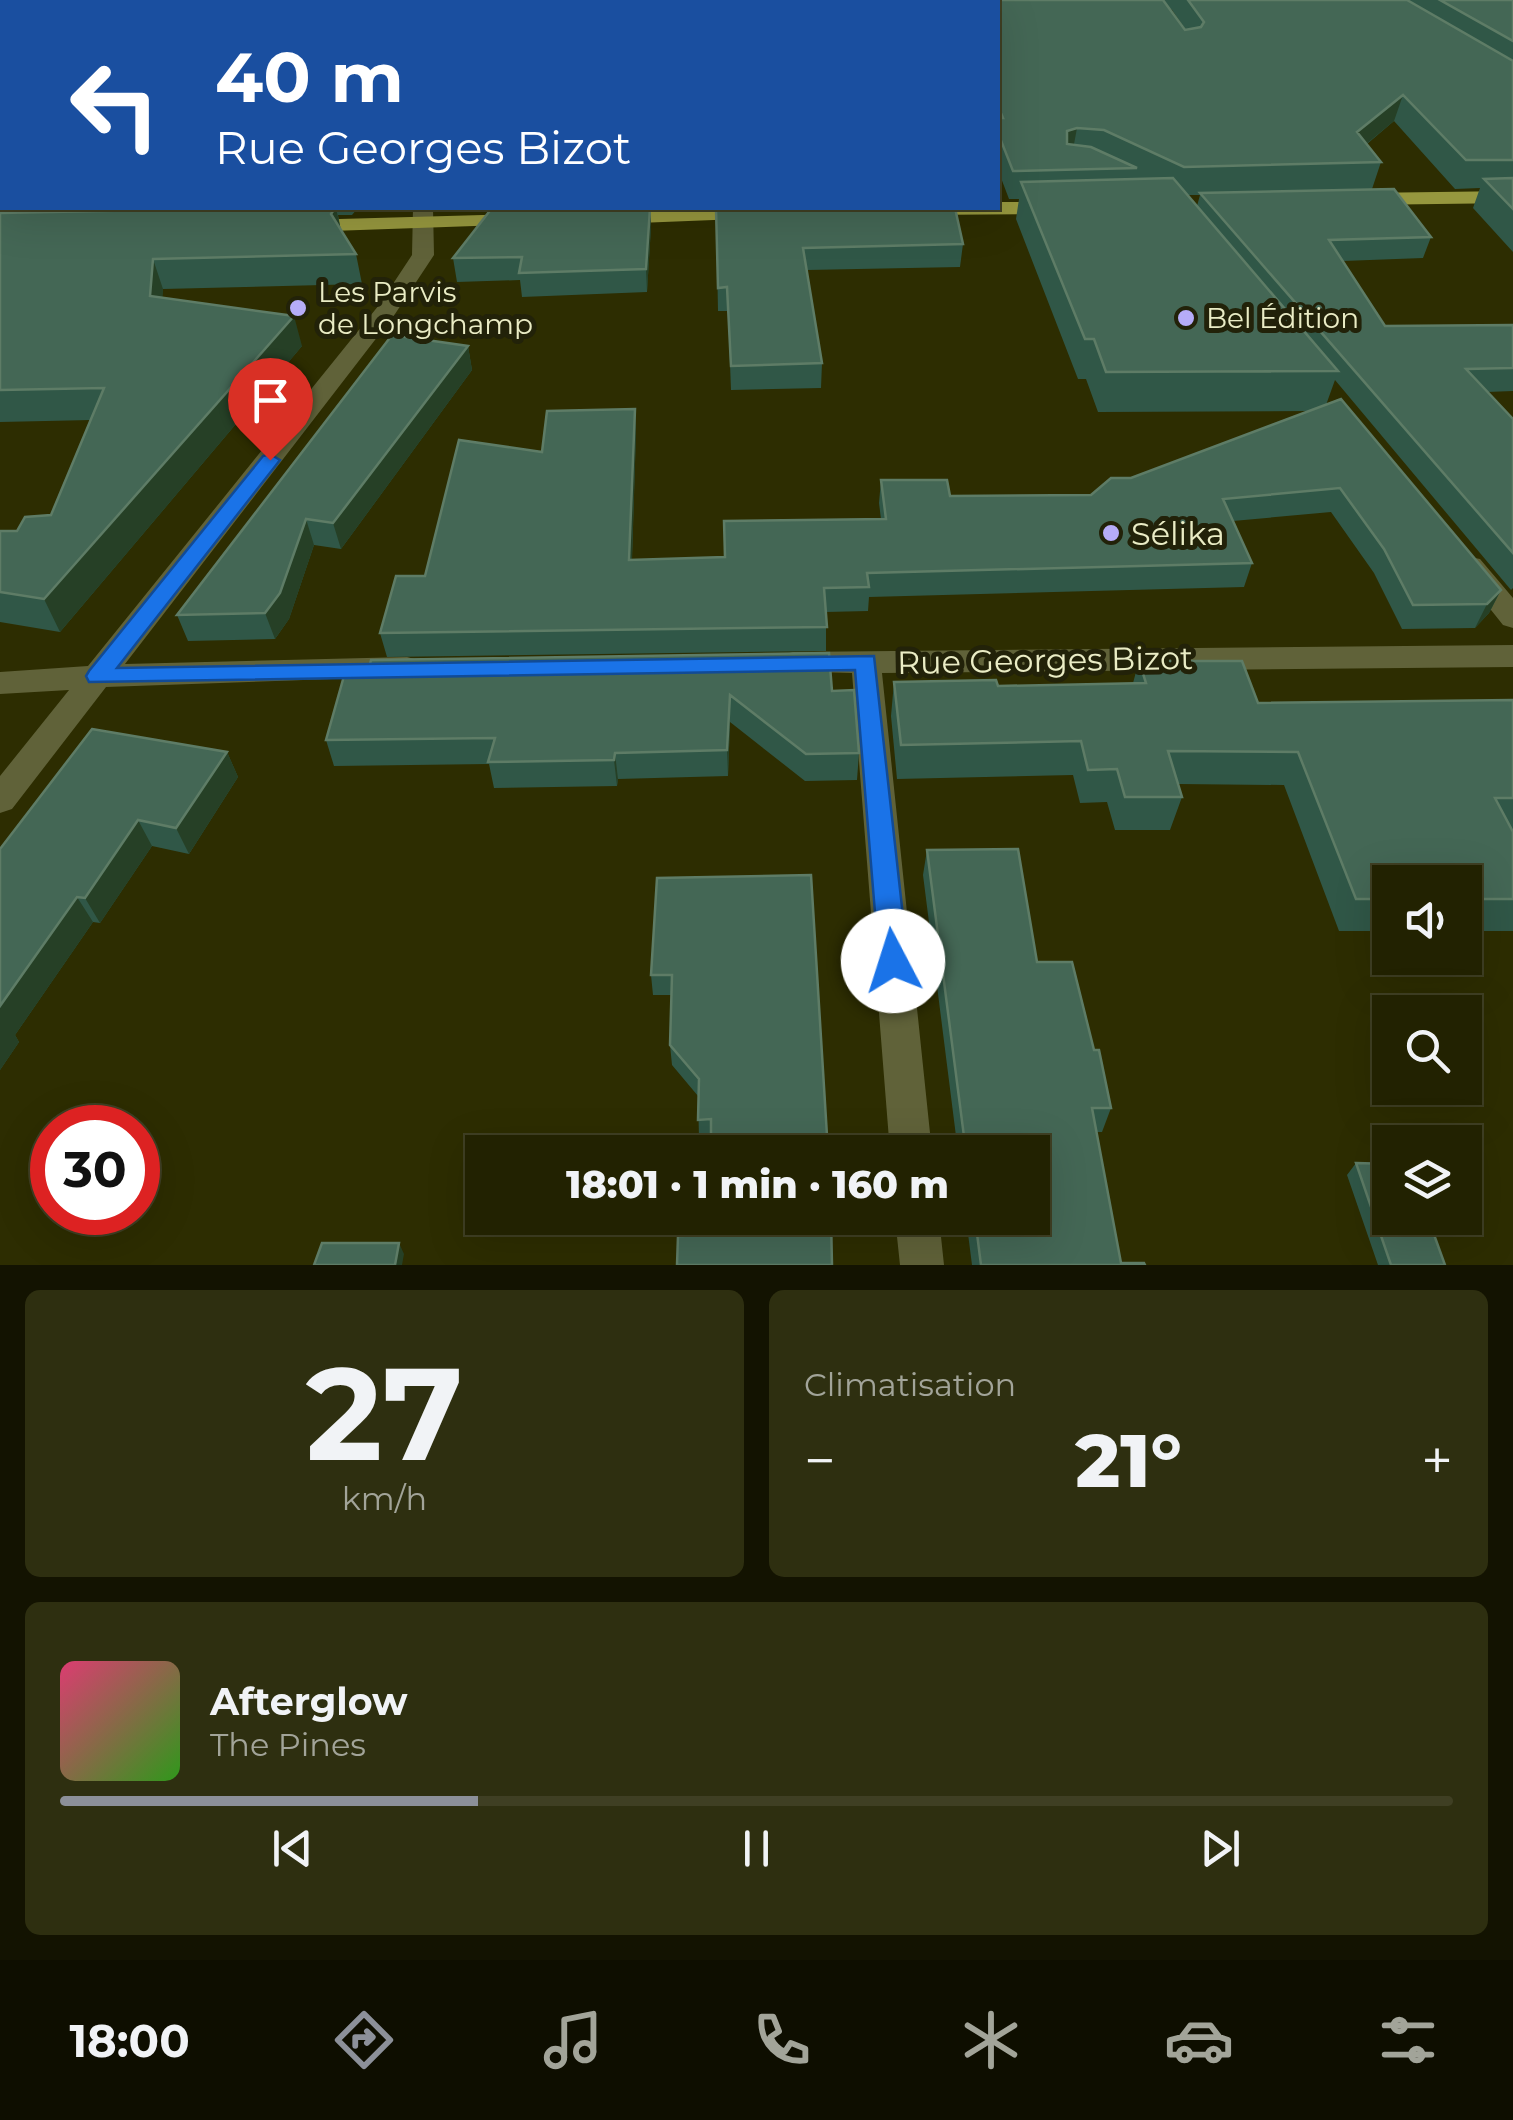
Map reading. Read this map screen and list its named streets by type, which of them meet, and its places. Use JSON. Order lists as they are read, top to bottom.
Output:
{
  "streets": {
    "street": ["Rue Georges Bizot"]
  },
  "places": ["Les Parvis de Longchamp", "Bel Édition", "Sélika"],
  "page": {
    "turn": ["40 m", "Rue Georges Bizot"],
    "limit": "30",
    "trip": "18:01 · 1 min · 160 m",
    "tile": [
      ["27", "km/h"],
      "Climatisation"
    ],
    "heat": ["−", "21°", "+"],
    "song": ["Afterglow", "The Pines"],
    "tabs": "18:00"
  }
}
